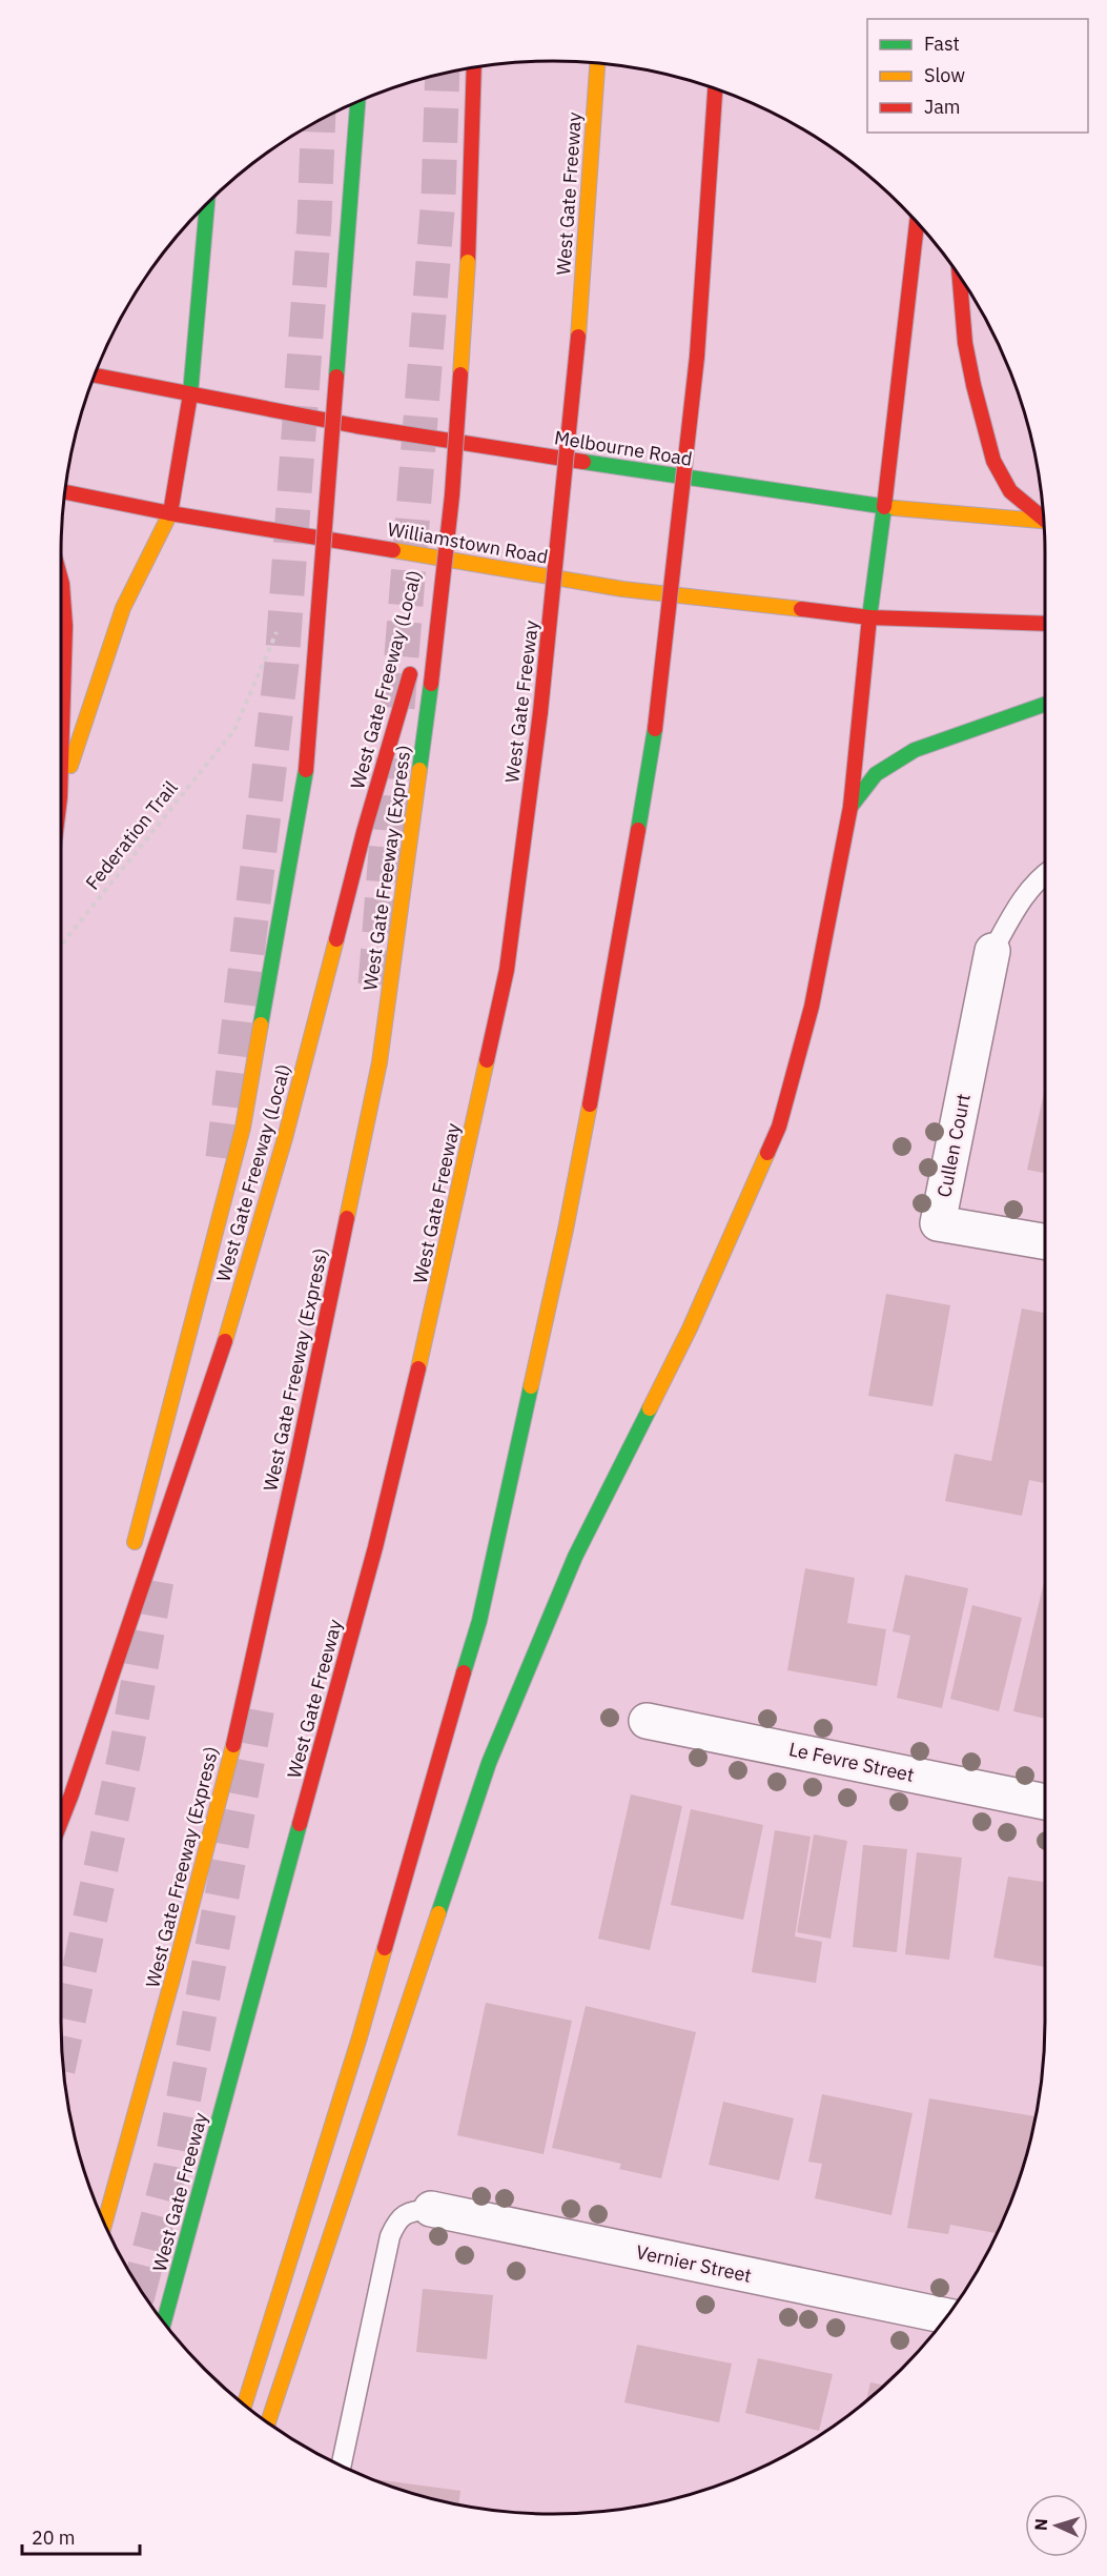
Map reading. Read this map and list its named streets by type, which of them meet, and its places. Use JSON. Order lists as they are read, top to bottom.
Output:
{
  "streets": {
    "main road": [
      "West Gate Freeway",
      "Melbourne Road",
      "Williamstown Road",
      "West Gate Freeway (Local)",
      "West Gate Freeway (Express)"
    ],
    "street": ["Cullen Court", "Le Fevre Street", "Vernier Street"],
    "path": ["Federation Trail"]
  },
  "crossings": [
    ["West Gate Freeway (Local)", "West Gate Freeway (Express)"]
  ],
  "legend": ["Fast", "Slow", "Jam"],
  "scale_bar": "20 m",
  "north": "left"
}
